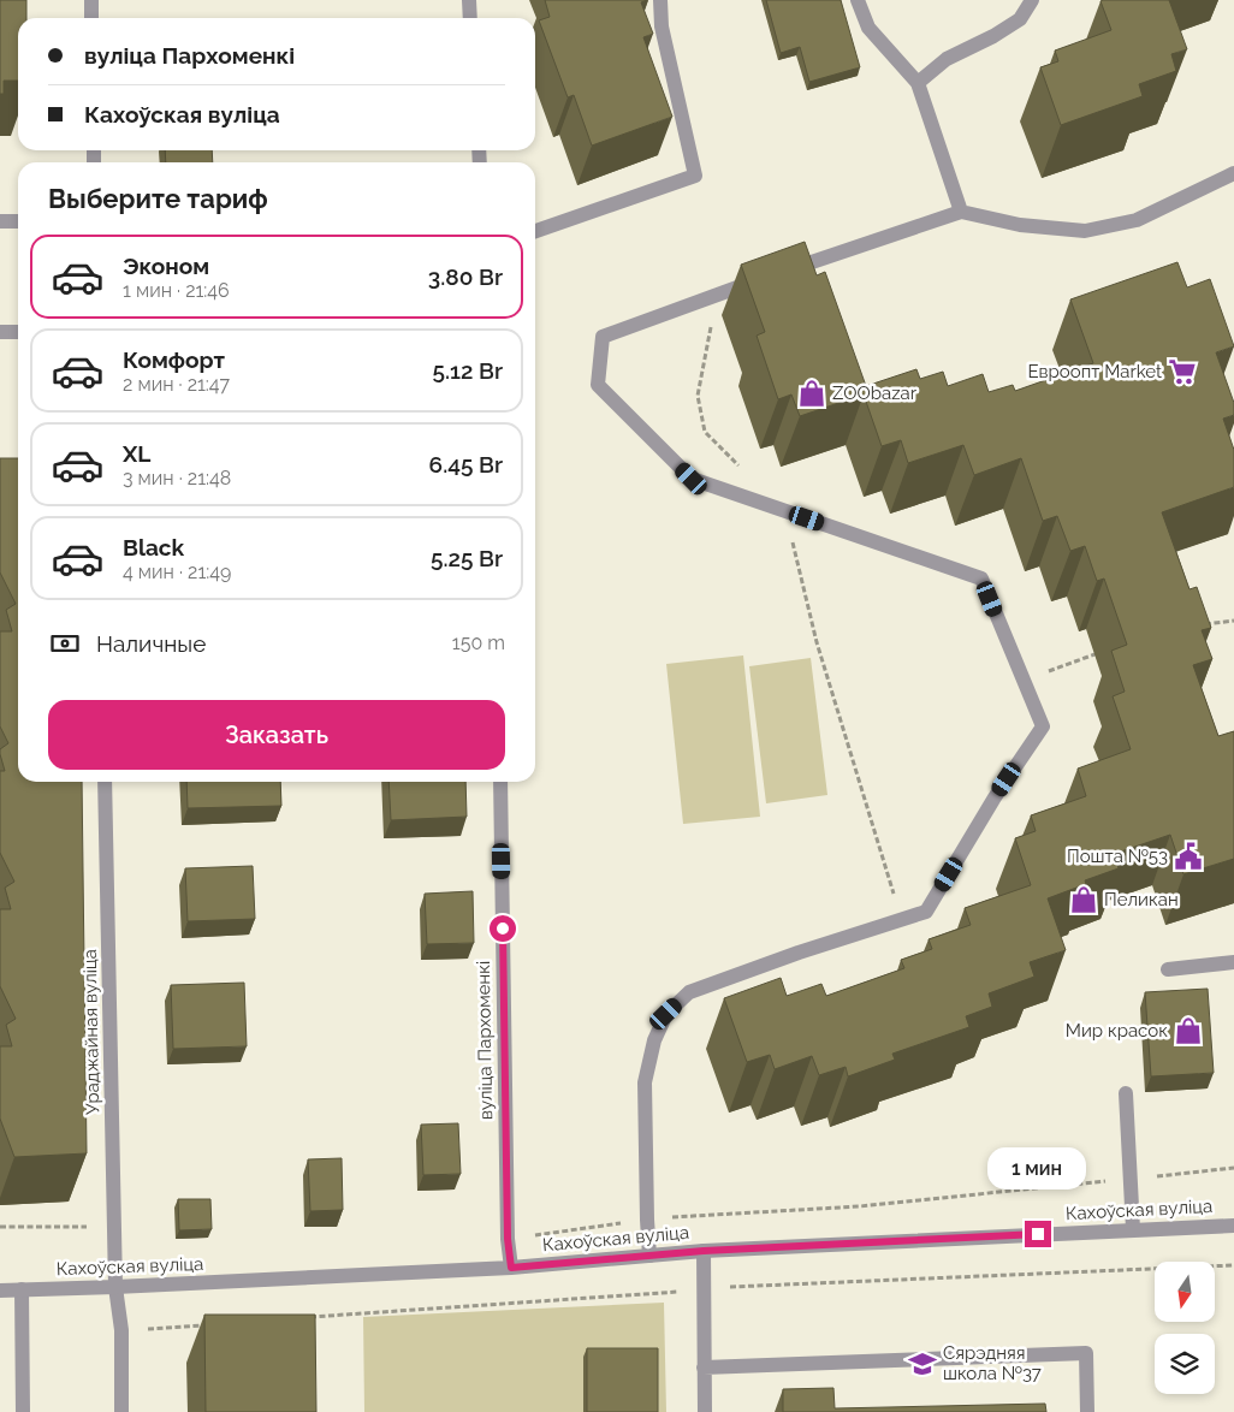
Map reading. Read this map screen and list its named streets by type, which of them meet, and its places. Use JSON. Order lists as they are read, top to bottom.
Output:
{
  "streets": {
    "street": ["Ураджайная вуліца", "вуліца Пархоменкі", "Кахоўская вуліца"]
  },
  "crossings": [
    ["Ураджайная вуліца", "Кахоўская вуліца"],
    ["вуліца Пархоменкі", "Кахоўская вуліца"]
  ],
  "places": {
    "supermarket": ["Евроопт Market"],
    "shop": ["ZOObazar", "Пеликан", "Мир красок"],
    "public building": ["Пошта №53"],
    "school or university": ["Сярэдняя школа №37"]
  },
  "north": "bottom",
  "page": {
    "banner": ["вуліца Пархоменкі", "Кахоўская вуліца"],
    "heading": "Выберите тариф",
    "list": [
      {
        "name": "Эконом",
        "note": "1 мин · 21:46",
        "value": "3.80 Br"
      },
      {
        "name": "Комфорт",
        "note": "2 мин · 21:47",
        "value": "5.12 Br"
      },
      {
        "name": "XL",
        "note": "3 мин · 21:48",
        "value": "6.45 Br"
      },
      {
        "name": "Black",
        "note": "4 мин · 21:49",
        "value": "5.25 Br"
      }
    ],
    "pay": ["Наличные", "150 m"],
    "buttons": "Заказать",
    "bubble": "1 мин"
  }
}
